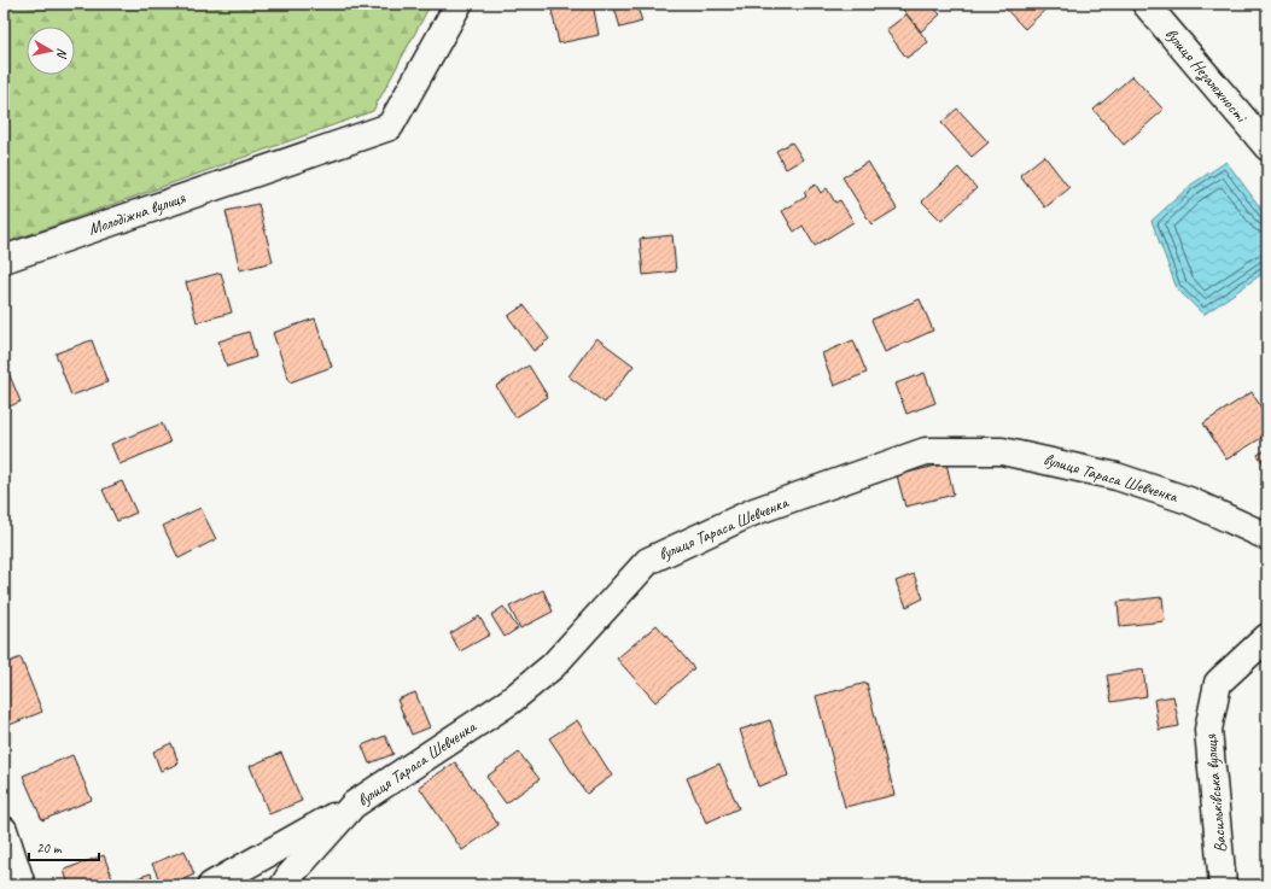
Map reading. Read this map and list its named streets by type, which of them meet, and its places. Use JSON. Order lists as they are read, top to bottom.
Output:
{
  "streets": {
    "street": [
      "вулиця Незалежності",
      "Молодіжна вулиця",
      "вулиця Тараса Шевченка",
      "Васильківська вулиця"
    ]
  },
  "scale_bar": "20 m",
  "north": "right"
}
